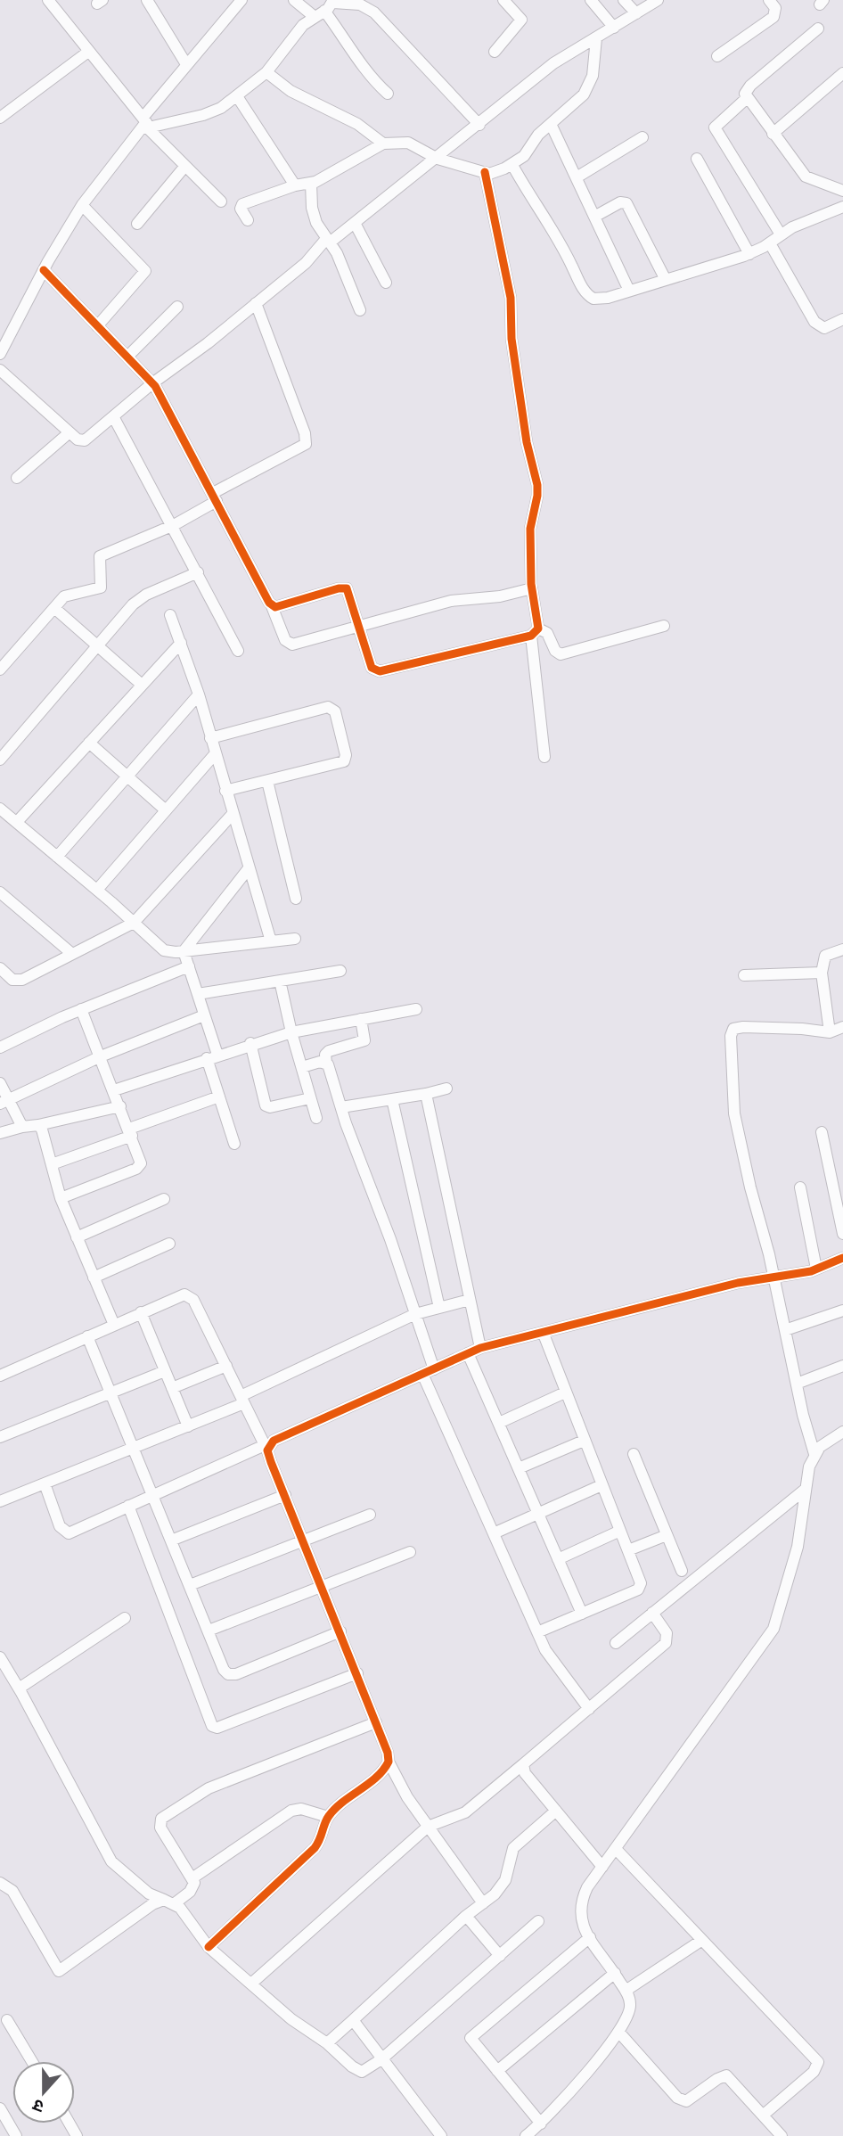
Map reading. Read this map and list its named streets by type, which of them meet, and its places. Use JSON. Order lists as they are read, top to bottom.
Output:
{
  "north": "bottom"
}
